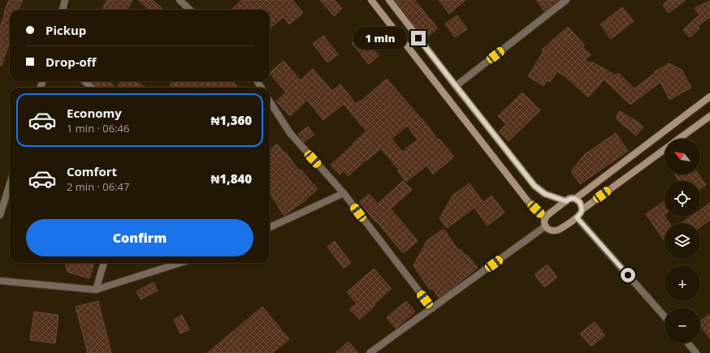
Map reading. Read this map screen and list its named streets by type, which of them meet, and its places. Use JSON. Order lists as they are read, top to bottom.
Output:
{
  "north": "top left",
  "page": {
    "banner": ["Pickup", "Drop-off"],
    "bubble": "1 min",
    "list": [
      {
        "name": "Economy",
        "note": "1 min · 06:46",
        "value": "₦1,360"
      },
      {
        "name": "Comfort",
        "note": "2 min · 06:47",
        "value": "₦1,840"
      }
    ],
    "map_buttons": ["+", "−"],
    "buttons": "Confirm"
  }
}
